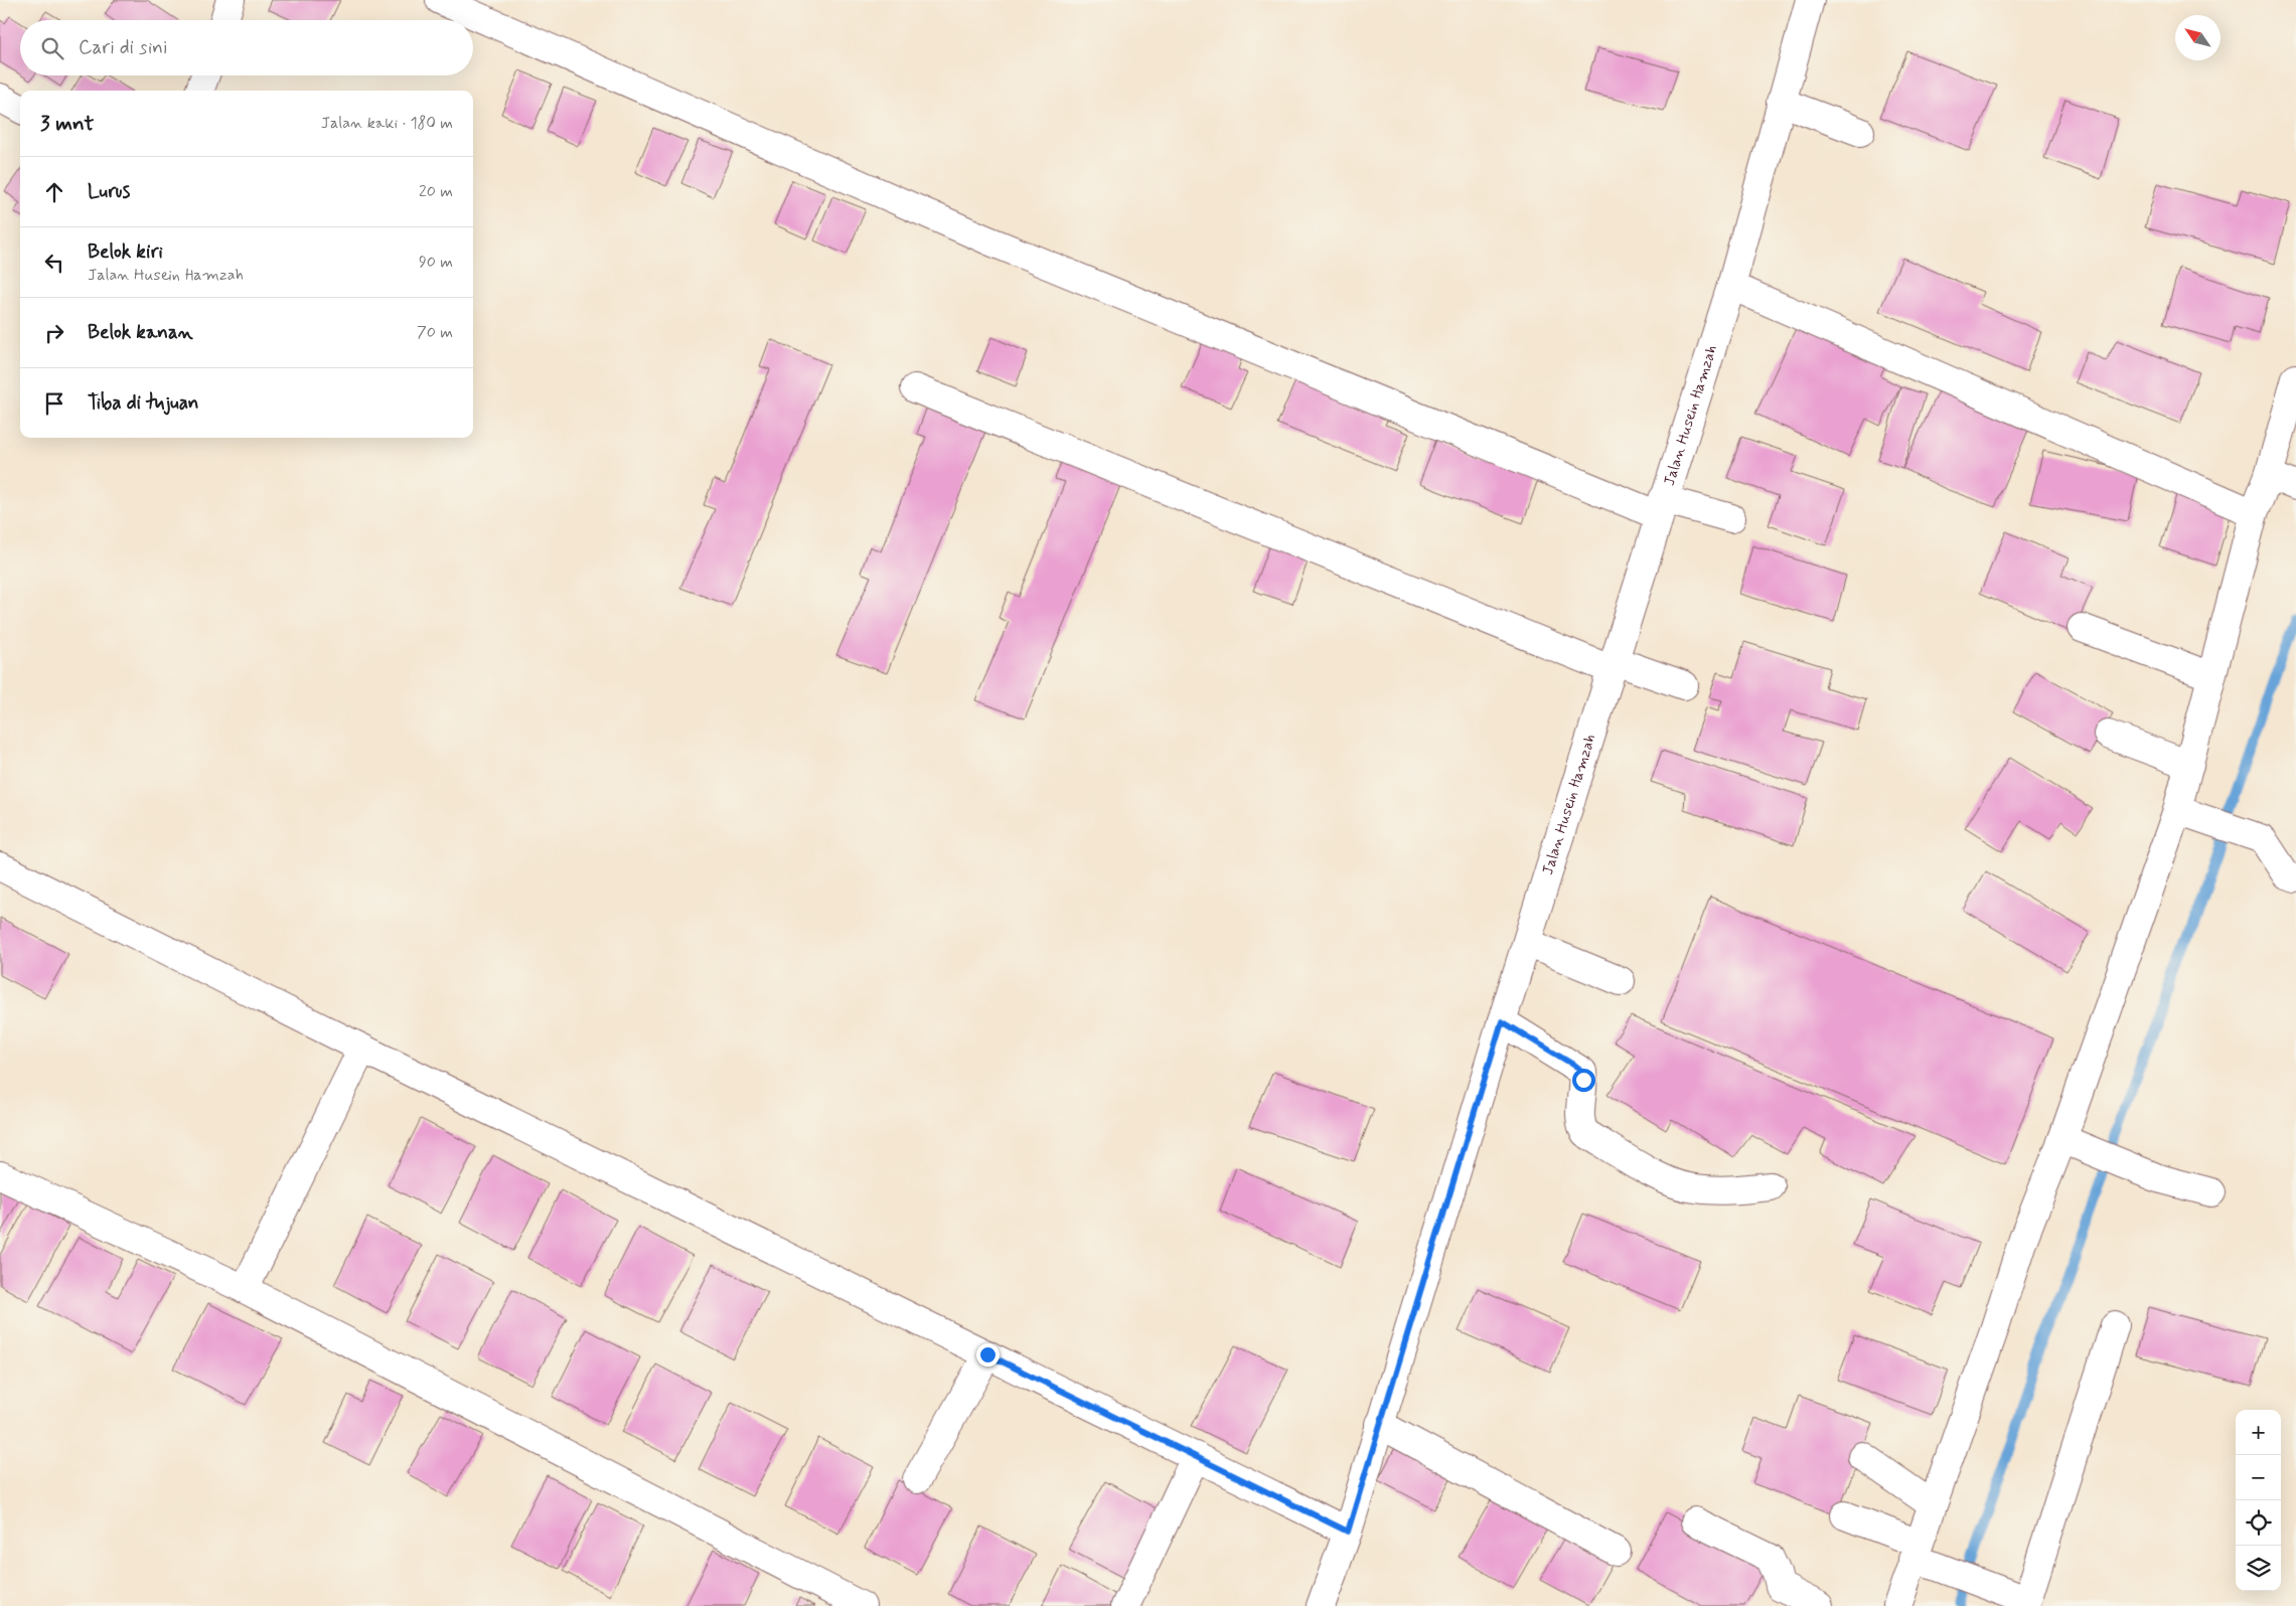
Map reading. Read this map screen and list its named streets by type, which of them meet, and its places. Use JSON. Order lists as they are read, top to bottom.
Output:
{
  "streets": {
    "street": ["Jalan Husein Hamzah"]
  },
  "north": "top left",
  "page": {
    "search": "Cari di sini",
    "heading": ["3 mnt", "Jalan kaki · 180 m"],
    "list": [
      ["Lurus", "20 m"],
      ["Belok kiri", "Jalan Husein Hamzah", "90 m"],
      ["Belok kanan", "70 m"],
      "Tiba di tujuan"
    ],
    "map_buttons": ["+", "−"]
  }
}
